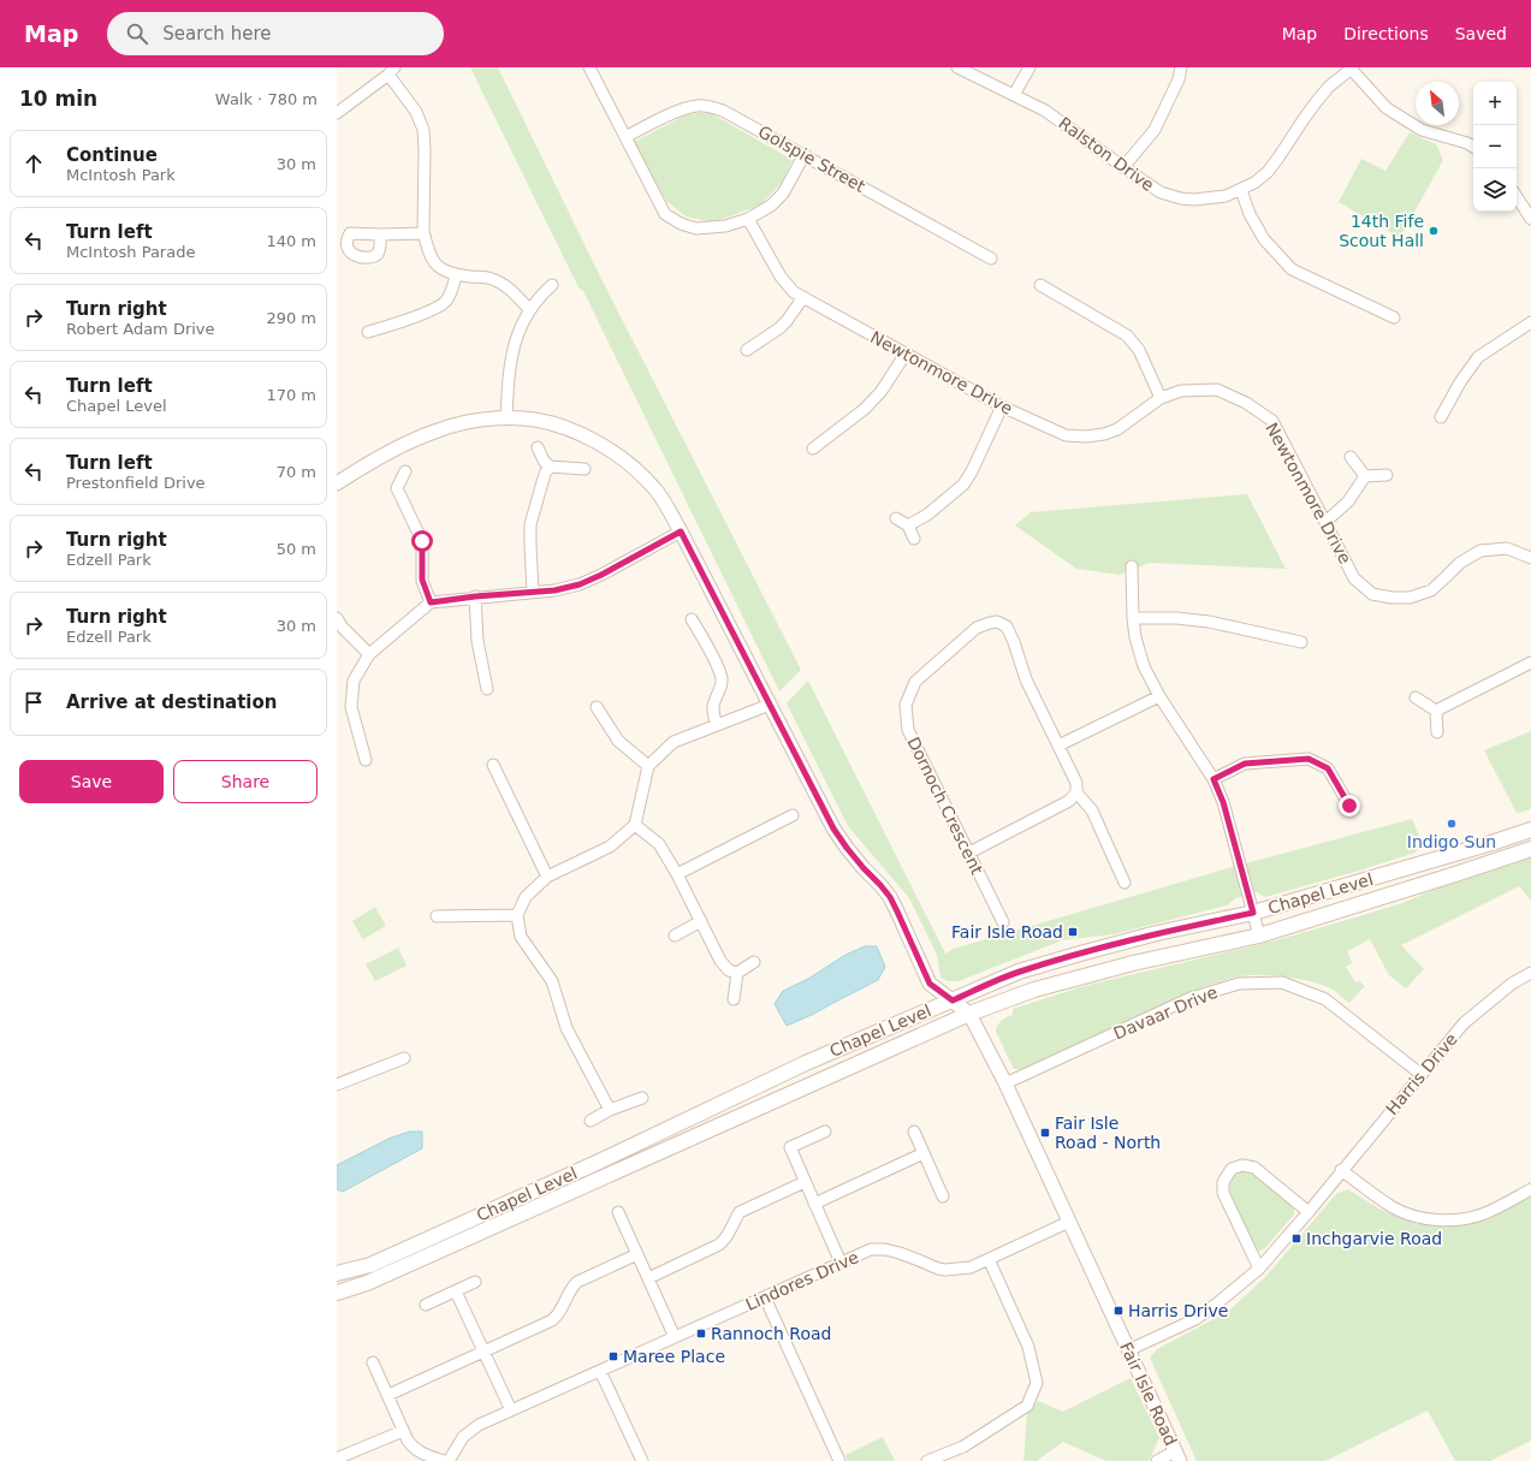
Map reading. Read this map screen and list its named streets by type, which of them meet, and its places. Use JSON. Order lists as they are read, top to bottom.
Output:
{
  "streets": {
    "main road": ["Chapel Level"],
    "street": [
      "Ralston Drive",
      "Golspie Street",
      "Newtonmore Drive",
      "Dornoch Crescent",
      "Davaar Drive",
      "Harris Drive",
      "Lindores Drive",
      "Fair Isle Road"
    ]
  },
  "crossings": [
    ["Chapel Level", "Fair Isle Road"],
    ["Davaar Drive", "Harris Drive"],
    ["Davaar Drive", "Fair Isle Road"],
    ["Harris Drive", "Fair Isle Road"],
    ["Lindores Drive", "Fair Isle Road"]
  ],
  "places": {
    "other": ["14th Fife Scout Hall", "Indigo Sun"],
    "transit": [
      "Fair Isle Road",
      "Fair Isle Road - North",
      "Inchgarvie Road",
      "Harris Drive",
      "Rannoch Road",
      "Maree Place"
    ]
  },
  "north": "top left",
  "page": {
    "header": "Map",
    "search": "Search here",
    "nav": ["Map", "Directions", "Saved"],
    "heading": ["10 min", "Walk · 780 m"],
    "map_buttons": ["+", "−"],
    "list": [
      ["Continue", "McIntosh Park", "30 m"],
      ["Turn left", "McIntosh Parade", "140 m"],
      ["Turn right", "Robert Adam Drive", "290 m"],
      ["Turn left", "Chapel Level", "170 m"],
      ["Turn left", "Prestonfield Drive", "70 m"],
      ["Turn right", "Edzell Park", "50 m"],
      ["Turn right", "Edzell Park", "30 m"],
      "Arrive at destination"
    ],
    "buttons": ["Save", "Share"]
  }
}
